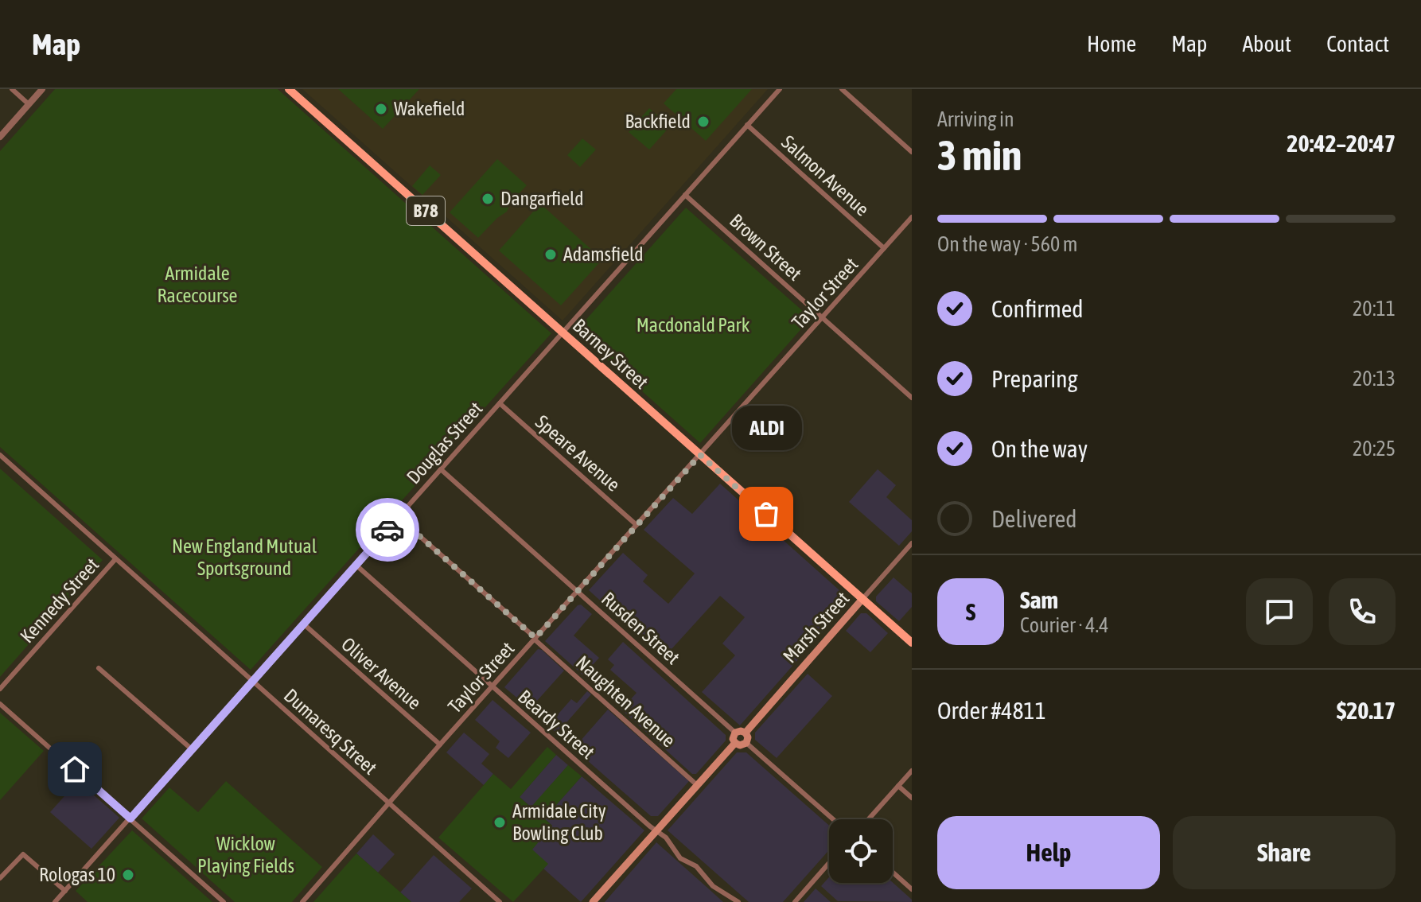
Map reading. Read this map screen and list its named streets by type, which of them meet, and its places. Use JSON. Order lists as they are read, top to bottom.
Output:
{
  "streets": {
    "main road": ["B78", "Barney Street", "Marsh Street"],
    "street": [
      "Salmon Avenue",
      "Brown Street",
      "Taylor Street",
      "Douglas Street",
      "Speare Avenue",
      "Kennedy Street",
      "Rusden Street",
      "Oliver Avenue",
      "Naughten Avenue",
      "Beardy Street",
      "Dumaresq Street"
    ]
  },
  "crossings": [
    ["Salmon Avenue", "Taylor Street"],
    ["Salmon Avenue", "Douglas Street"],
    ["Brown Street", "Taylor Street"],
    ["Brown Street", "Douglas Street"],
    ["Taylor Street", "Barney Street"],
    ["Taylor Street", "Speare Avenue"],
    ["Taylor Street", "Rusden Street"],
    ["Taylor Street", "Oliver Avenue"],
    ["Taylor Street", "Naughten Avenue"],
    ["Taylor Street", "Beardy Street"],
    ["Taylor Street", "Dumaresq Street"],
    ["Barney Street", "Douglas Street"],
    ["Barney Street", "Marsh Street"],
    ["Douglas Street", "Speare Avenue"],
    ["Douglas Street", "Rusden Street"],
    ["Douglas Street", "Oliver Avenue"],
    ["Douglas Street", "Naughten Avenue"],
    ["Douglas Street", "Beardy Street"],
    ["Douglas Street", "Dumaresq Street"],
    ["Kennedy Street", "Dumaresq Street"],
    ["Marsh Street", "Rusden Street"]
  ],
  "parks": [
    "Armidale Racecourse",
    "Macdonald Park",
    "New England Mutual Sportsground",
    "Wicklow Playing Fields"
  ],
  "places": [
    "Wakefield",
    "Backfield",
    "Dangarfield",
    "Adamsfield",
    "ALDI",
    "Armidale City Bowling Club",
    "Rologas 10"
  ],
  "page": {
    "header": "Map",
    "nav": [
      "Home",
      "Map",
      "About",
      "Contact"
    ],
    "heading": ["3 min", "Arriving in", "20:42–20:47"],
    "panel": [
      "Sam",
      "Courier · 4.4",
      "Order #4811",
      "$20.17"
    ],
    "bar": "On the way · 560 m",
    "list": [
      ["Confirmed", "20:11"],
      ["Preparing", "20:13"],
      ["On the way", "20:25"],
      "Delivered"
    ],
    "bubble": "ALDI",
    "round": "S",
    "buttons": ["Help", "Share"]
  }
}
